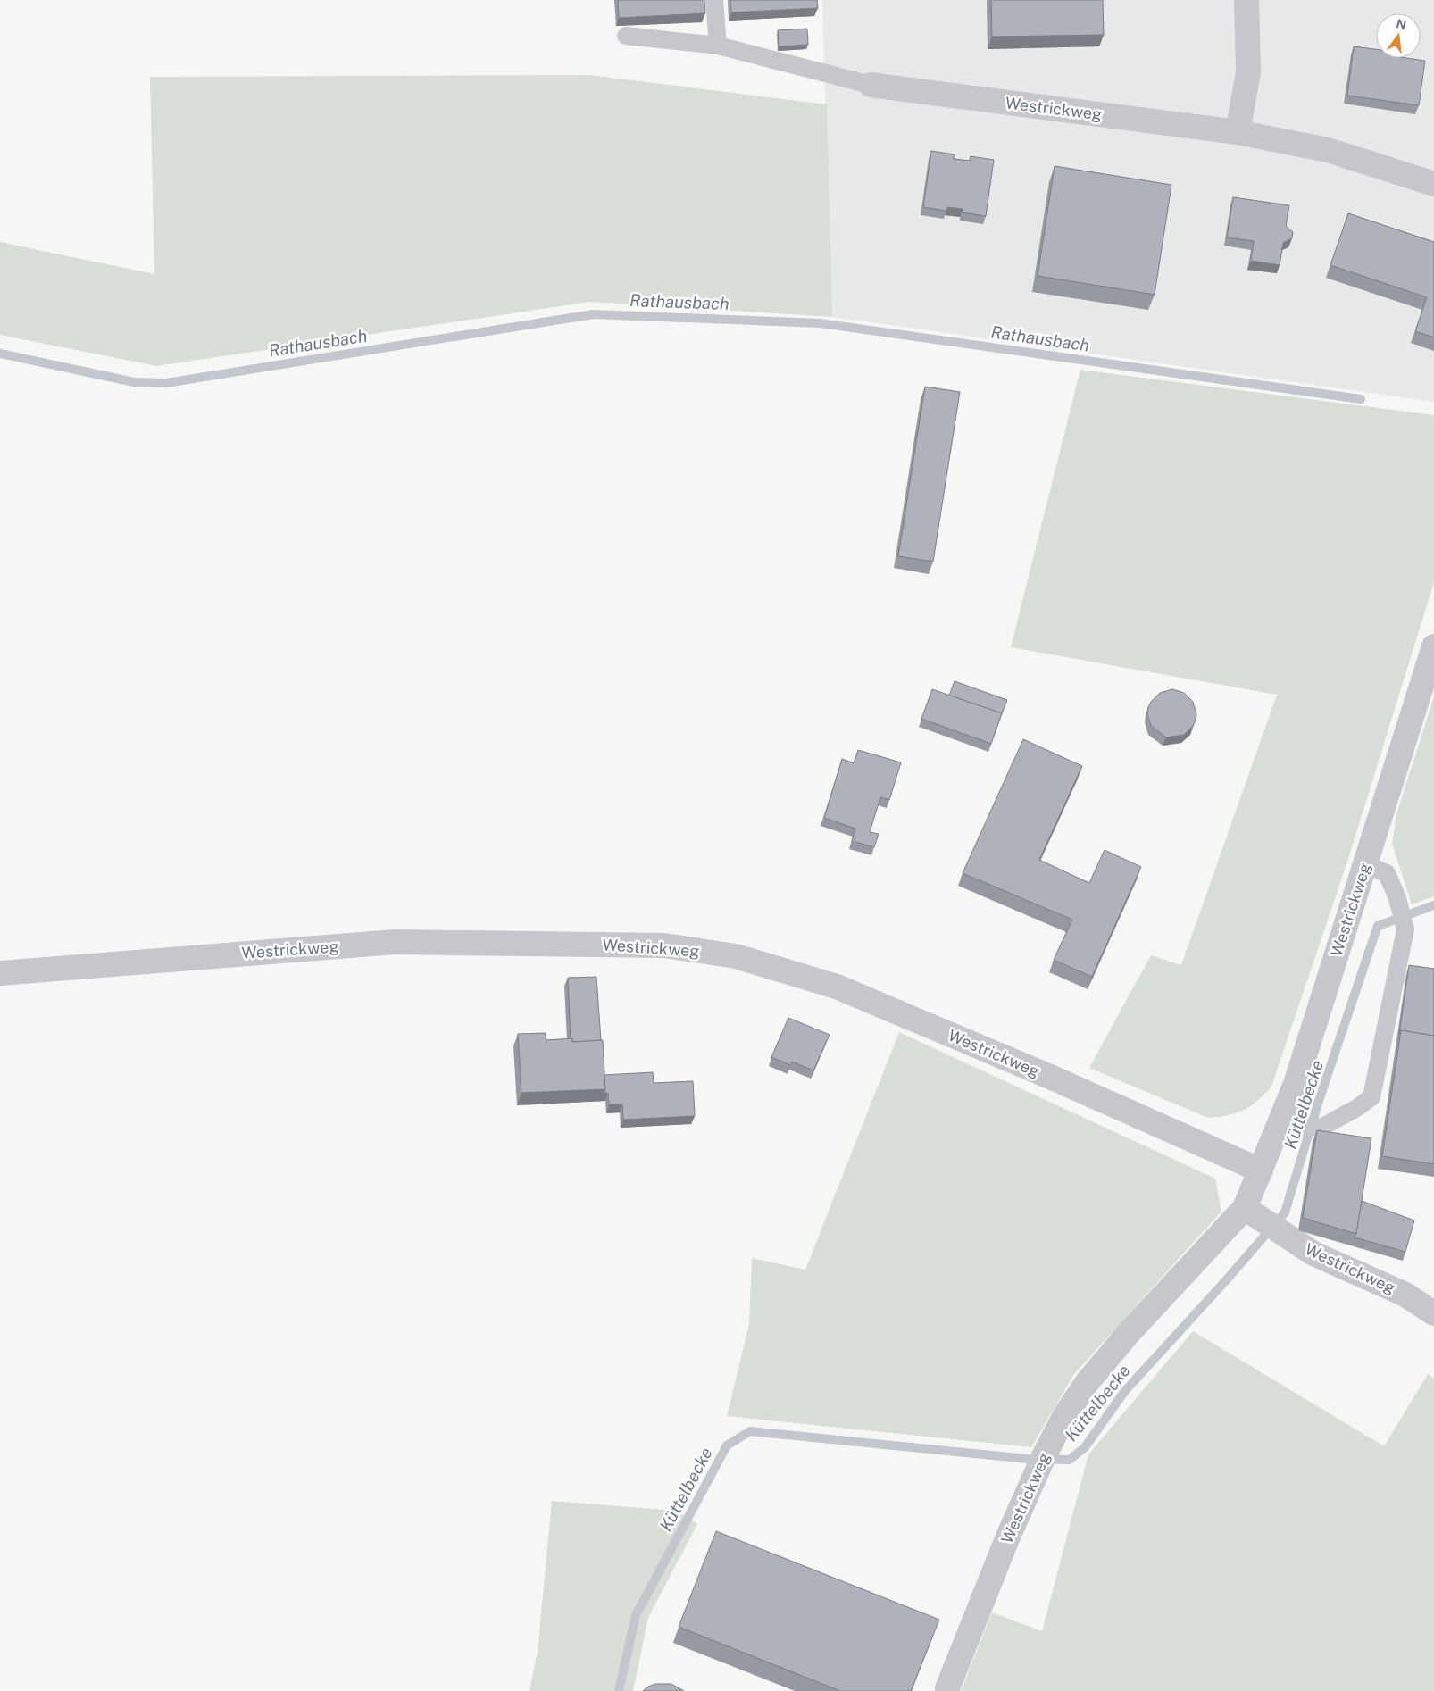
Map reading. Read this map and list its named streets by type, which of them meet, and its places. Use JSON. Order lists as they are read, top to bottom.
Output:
{
  "streets": {
    "street": ["Westrickweg"]
  },
  "water": ["Rathausbach", "Küttelbecke"],
  "north": "top"
}
